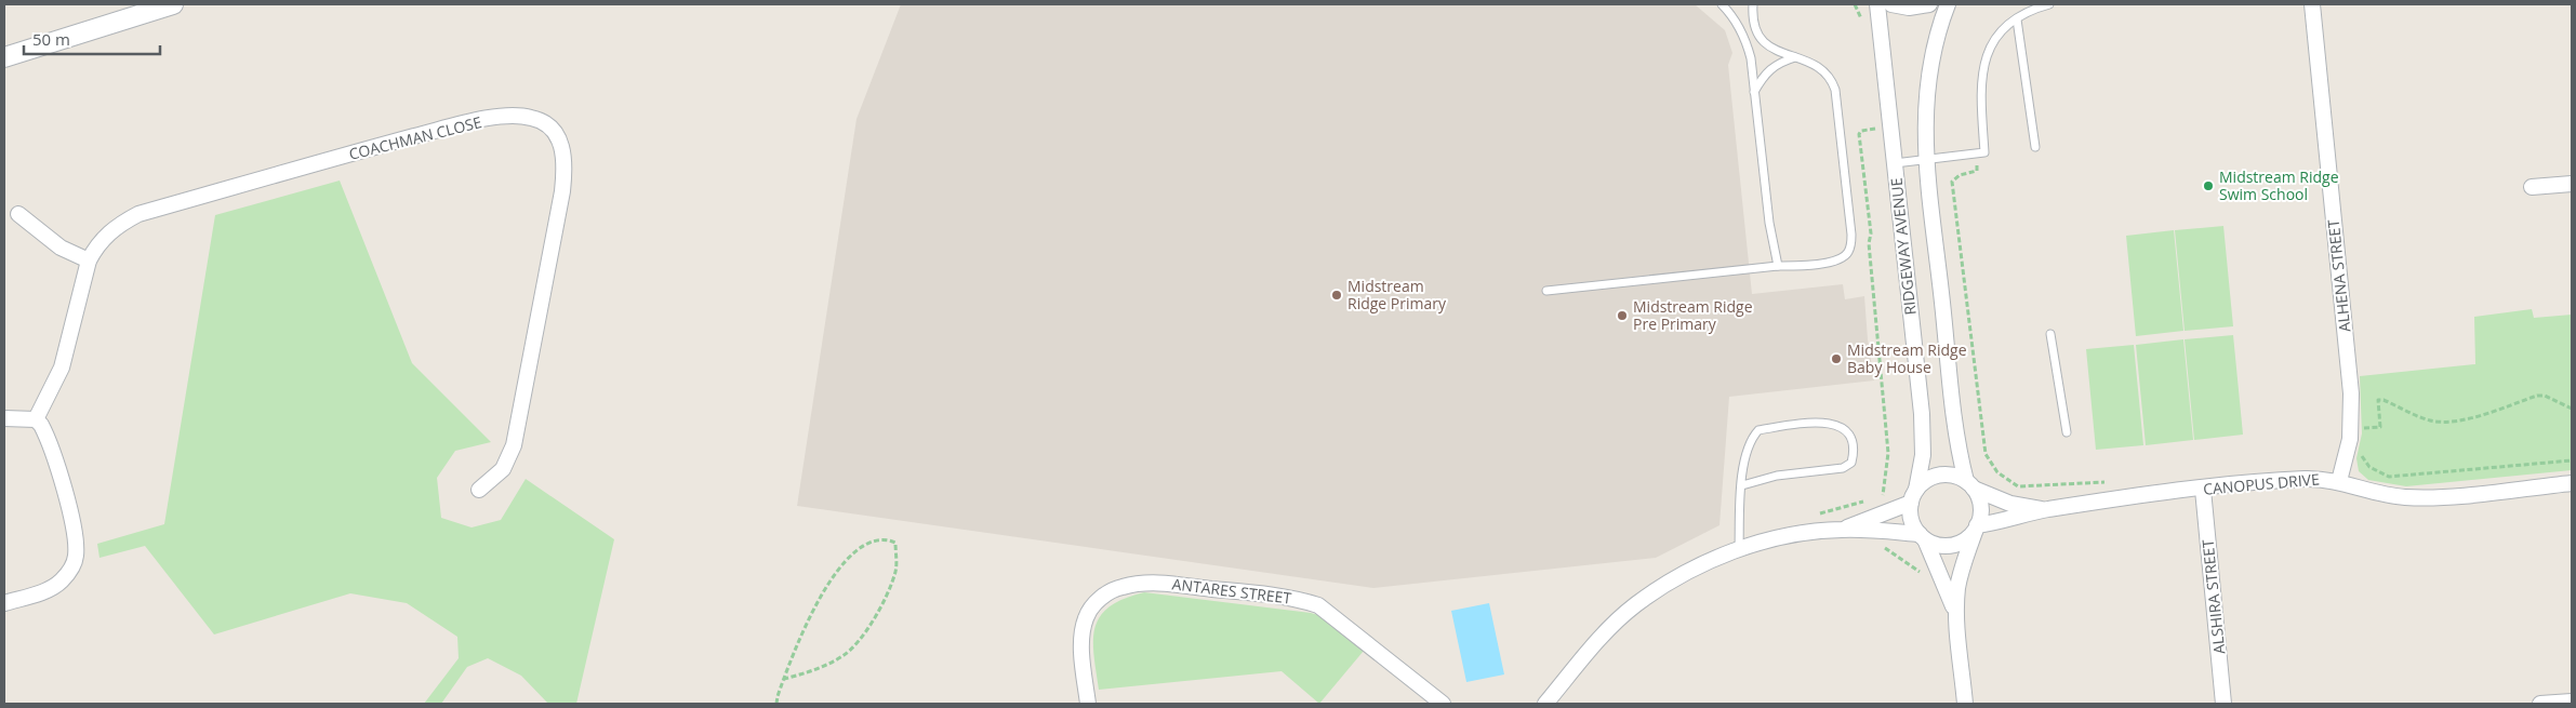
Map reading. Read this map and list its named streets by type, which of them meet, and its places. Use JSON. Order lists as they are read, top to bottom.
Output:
{
  "streets": {
    "street": [
      "COACHMAN CLOSE",
      "RIDGEWAY AVENUE",
      "ALHENA STREET",
      "CANOPUS DRIVE",
      "ANTARES STREET",
      "ALSHIRA STREET"
    ]
  },
  "crossings": [
    ["RIDGEWAY AVENUE", "CANOPUS DRIVE"],
    ["ALHENA STREET", "CANOPUS DRIVE"],
    ["CANOPUS DRIVE", "ALSHIRA STREET"]
  ],
  "places": [
    "Midstream Ridge Swim School",
    "Midstream Ridge Primary",
    "Midstream Ridge Pre Primary",
    "Midstream Ridge Baby House"
  ],
  "scale_bar": "50 m"
}
